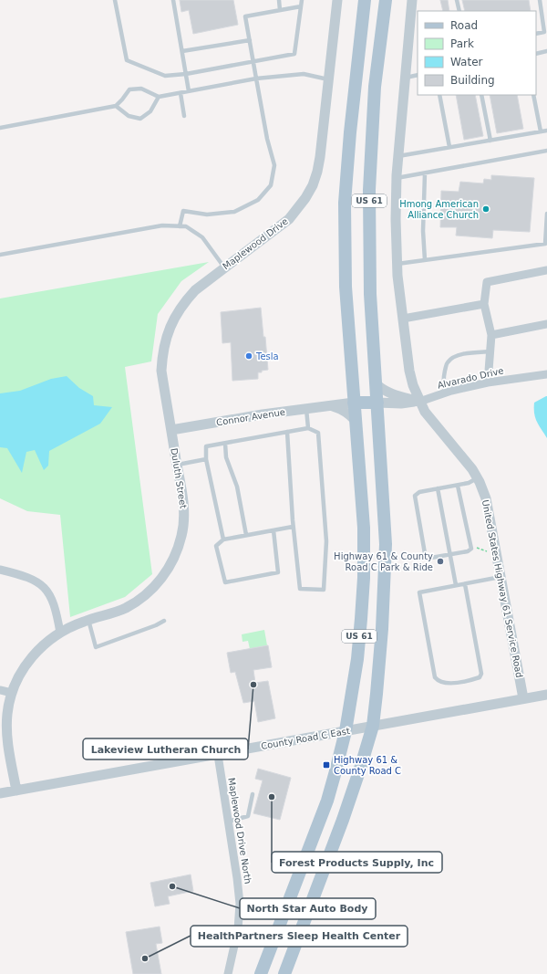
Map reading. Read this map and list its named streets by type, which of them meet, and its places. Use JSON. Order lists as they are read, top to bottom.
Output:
{
  "streets": {
    "main road": ["US 61", "Connor Avenue"],
    "street": [
      "Maplewood Drive",
      "Alvarado Drive",
      "Duluth Street",
      "United States Highway 61 Service Road",
      "County Road C East",
      "Maplewood Drive North"
    ]
  },
  "crossings": [
    ["US 61", "Connor Avenue"],
    ["US 61", "County Road C East"],
    ["Maplewood Drive", "Connor Avenue"],
    ["Maplewood Drive", "Duluth Street"],
    ["Alvarado Drive", "United States Highway 61 Service Road"],
    ["Connor Avenue", "Duluth Street"],
    ["Duluth Street", "County Road C East"],
    ["United States Highway 61 Service Road", "County Road C East"],
    ["County Road C East", "Maplewood Drive North"]
  ],
  "places": {
    "other": [
      "Hmong American Alliance Church",
      "Tesla",
      "Highway 61 & County Road C Park & Ride",
      "Lakeview Lutheran Church",
      "Forest Products Supply, Inc",
      "North Star Auto Body",
      "HealthPartners Sleep Health Center"
    ],
    "transit": ["Highway 61 & County Road C"]
  },
  "legend": [
    "Road",
    "Park",
    "Water",
    "Building"
  ]
}
